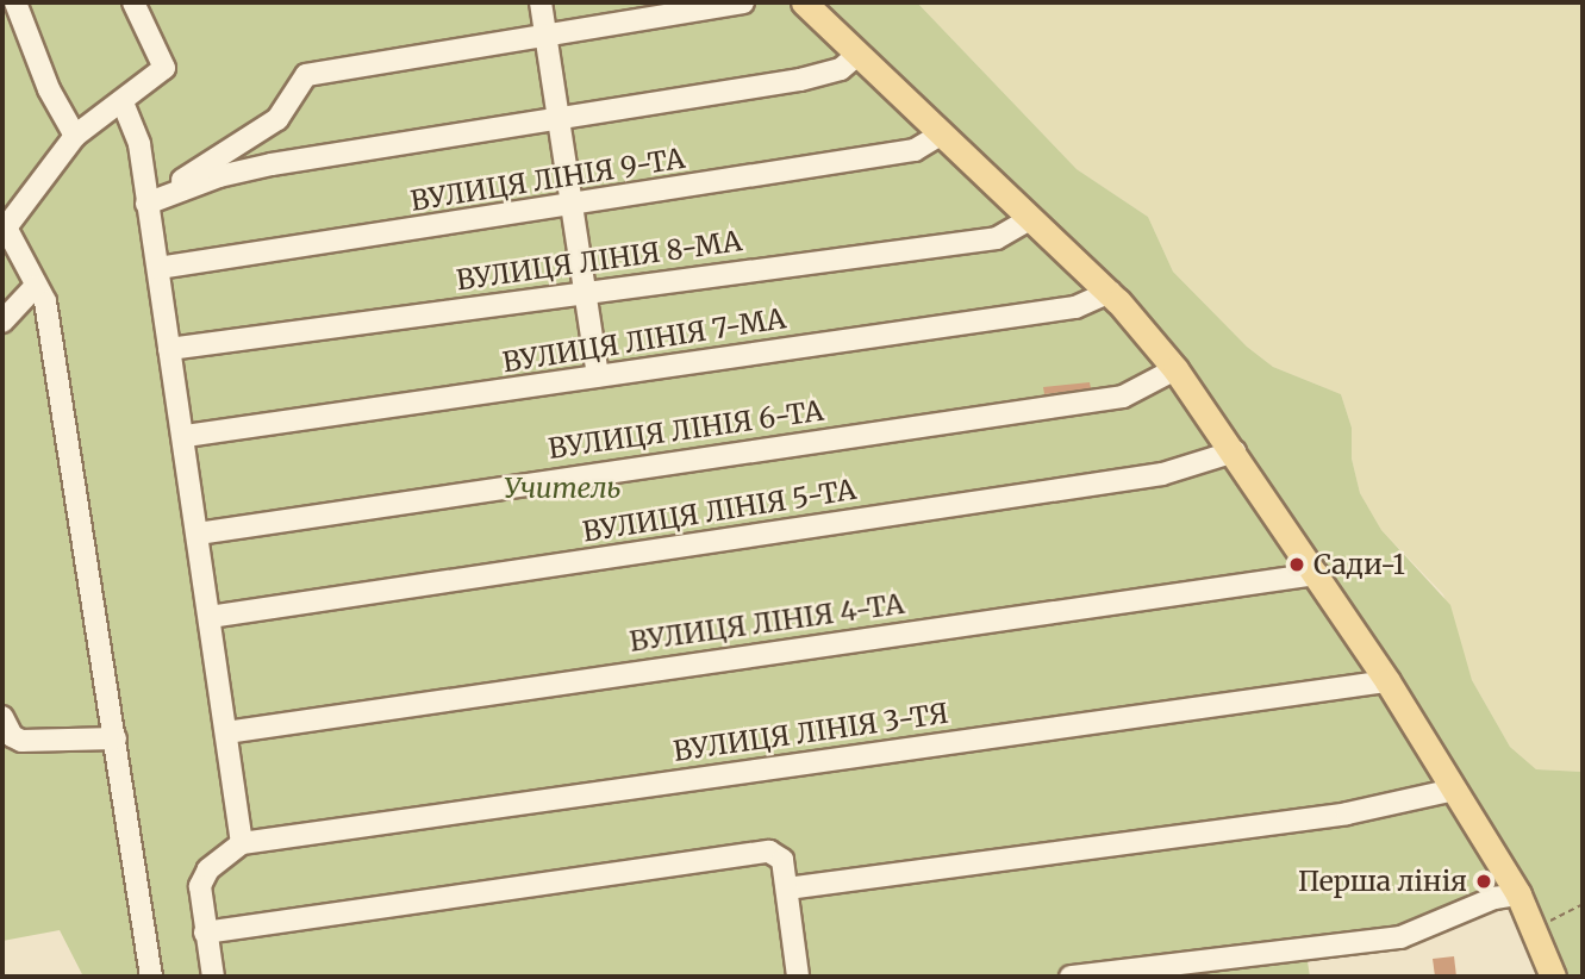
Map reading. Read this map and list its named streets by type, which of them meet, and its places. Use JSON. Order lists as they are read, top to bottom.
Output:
{
  "streets": {
    "lane": [
      "ВУЛИЦЯ ЛІНІЯ 9-ТА",
      "ВУЛИЦЯ ЛІНІЯ 8-МА",
      "ВУЛИЦЯ ЛІНІЯ 7-МА",
      "ВУЛИЦЯ ЛІНІЯ 6-ТА",
      "ВУЛИЦЯ ЛІНІЯ 5-ТА",
      "ВУЛИЦЯ ЛІНІЯ 4-ТА",
      "ВУЛИЦЯ ЛІНІЯ 3-ТЯ"
    ]
  },
  "parks": ["Учитель"],
  "places": ["Сади-1", "Перша лінія"]
}
